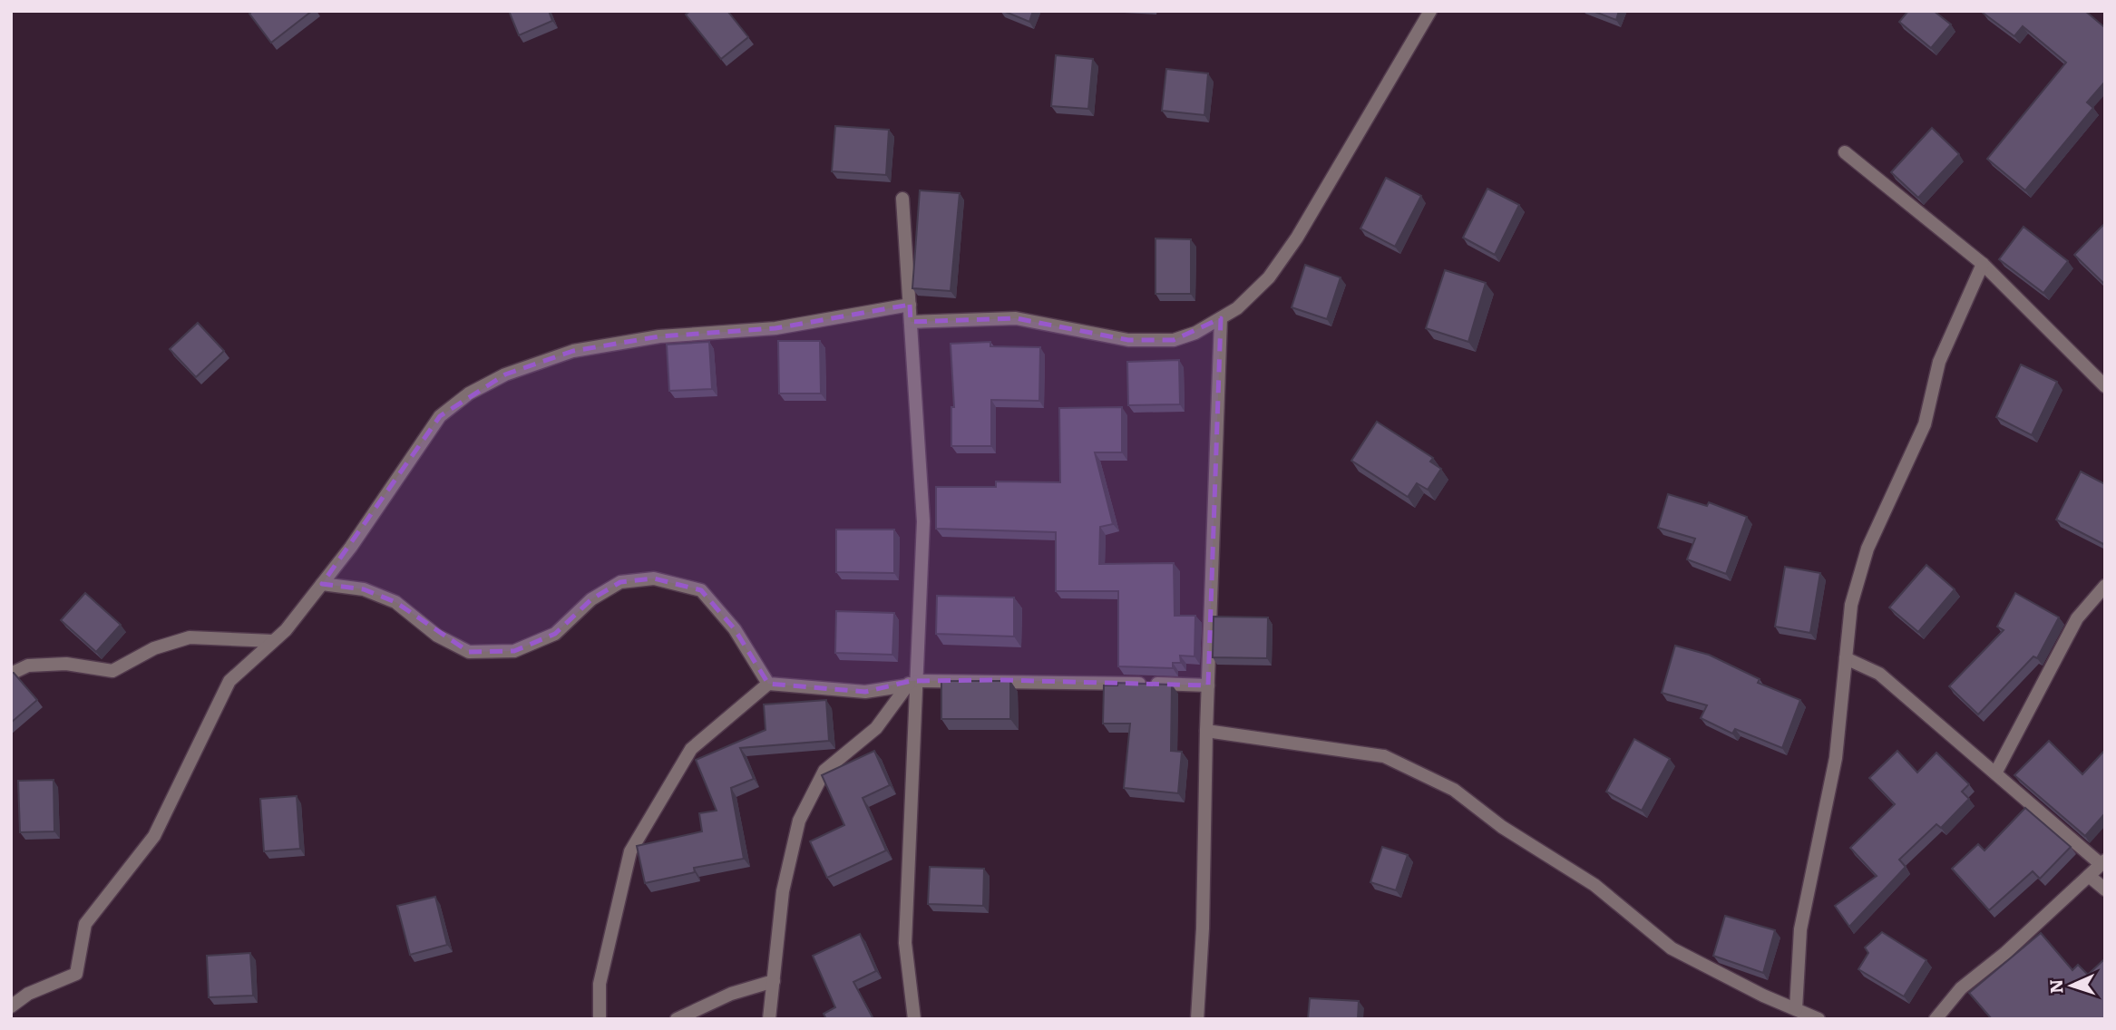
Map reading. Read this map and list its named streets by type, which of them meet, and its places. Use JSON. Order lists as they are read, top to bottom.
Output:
{
  "north": "left"
}
